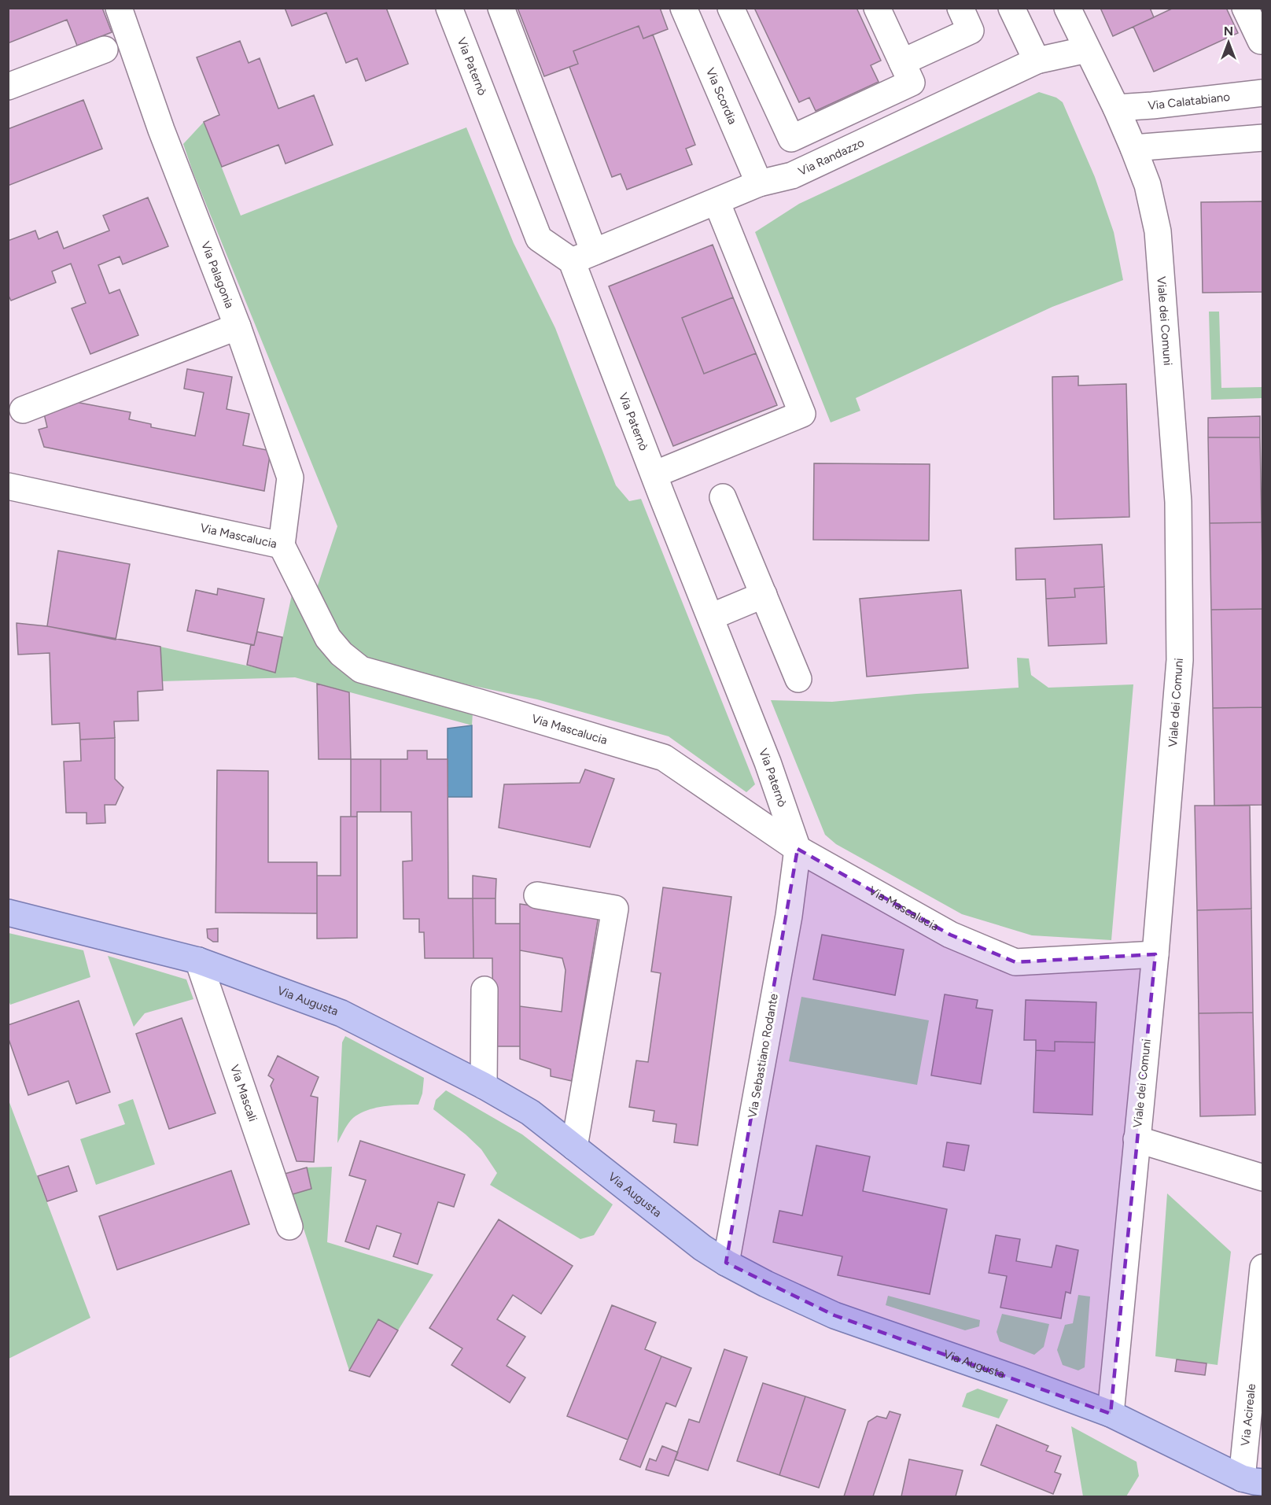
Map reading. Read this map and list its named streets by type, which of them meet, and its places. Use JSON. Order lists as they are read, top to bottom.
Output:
{
  "streets": {
    "main road": ["Via Augusta"],
    "street": [
      "Via Paternò",
      "Via Scordia",
      "Via Calatabiano",
      "Via Randazzo",
      "Via Palagonia",
      "Viale dei Comuni",
      "Via Mascalucia",
      "Via Sebastiano Rodante",
      "Via Mascali",
      "Via Acireale"
    ]
  },
  "crossings": [
    ["Via Paternò", "Via Randazzo"],
    ["Via Paternò", "Via Mascalucia"],
    ["Via Paternò", "Via Sebastiano Rodante"],
    ["Via Scordia", "Via Randazzo"],
    ["Via Calatabiano", "Viale dei Comuni"],
    ["Via Randazzo", "Viale dei Comuni"],
    ["Via Palagonia", "Via Mascalucia"],
    ["Viale dei Comuni", "Via Mascalucia"],
    ["Viale dei Comuni", "Via Augusta"],
    ["Via Mascalucia", "Via Sebastiano Rodante"],
    ["Via Augusta", "Via Sebastiano Rodante"],
    ["Via Augusta", "Via Mascali"],
    ["Via Augusta", "Via Acireale"]
  ],
  "north": "top"
}
